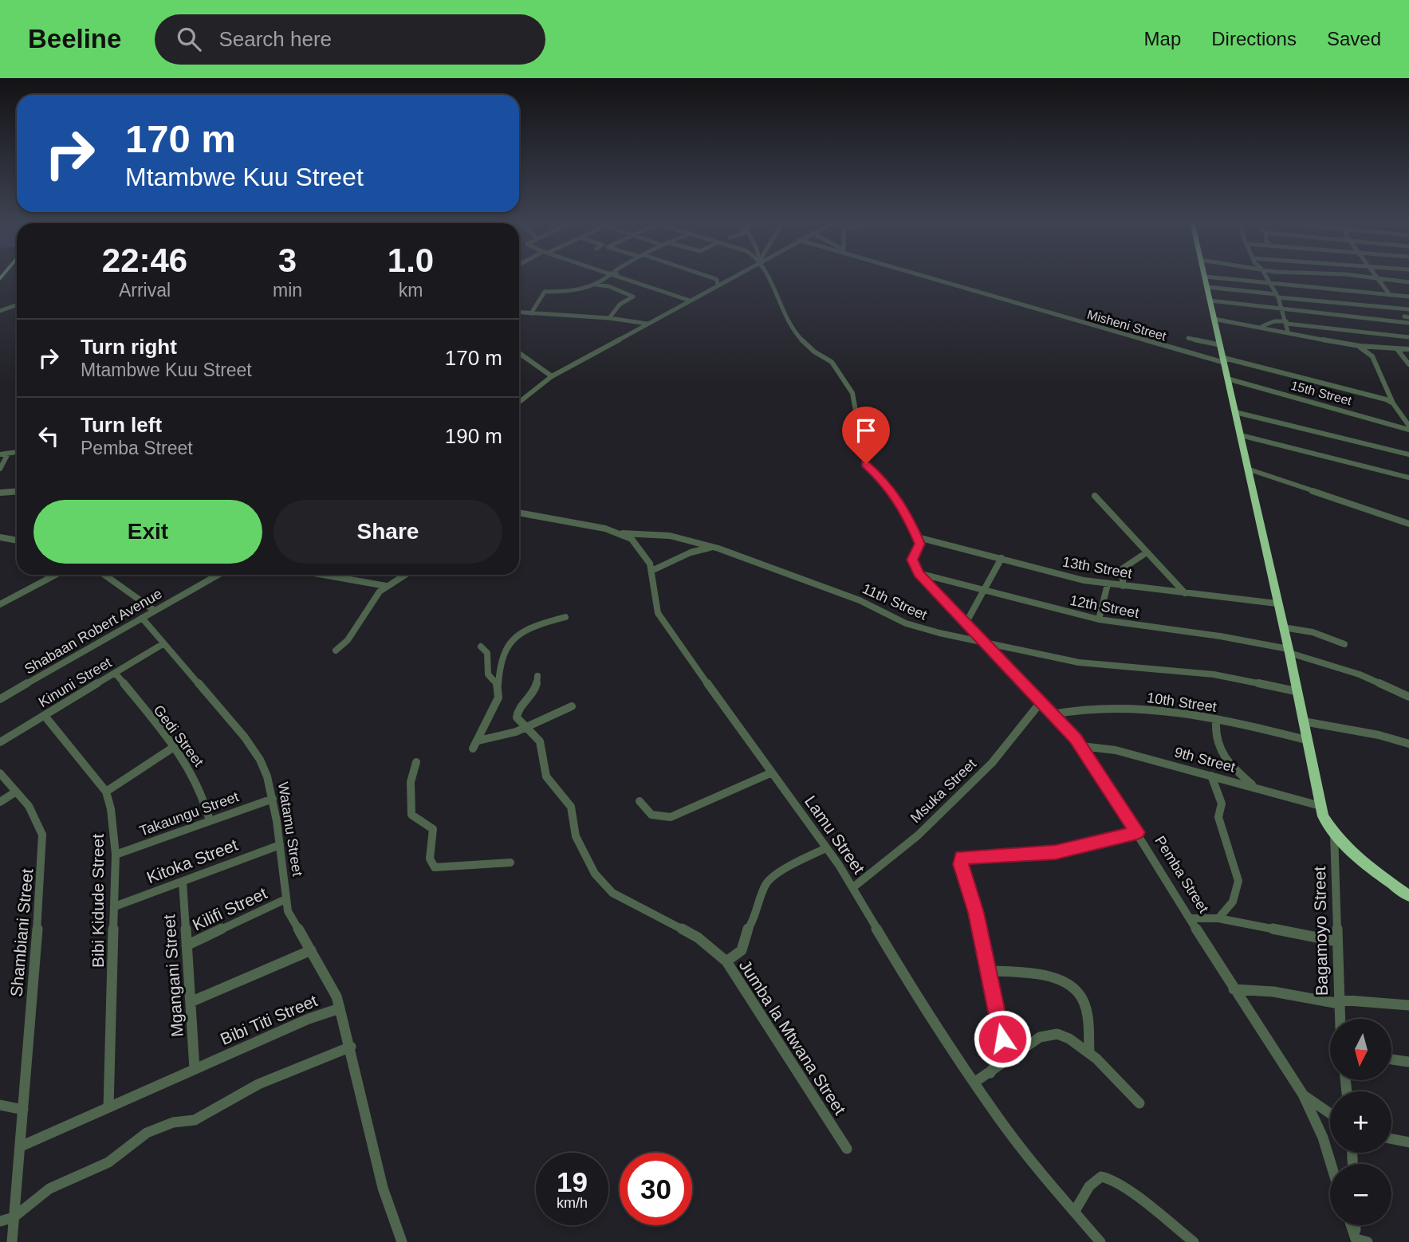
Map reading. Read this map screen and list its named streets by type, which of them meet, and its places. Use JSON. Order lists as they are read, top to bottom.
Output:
{
  "streets": {
    "street": [
      "Misheni Street",
      "15th Street",
      "13th Street",
      "11th Street",
      "12th Street",
      "Shabaan Robert Avenue",
      "Kinuni Street",
      "10th Street",
      "Gedi Street",
      "9th Street",
      "Msuka Street",
      "Takaungu Street",
      "Watamu Street",
      "Lamu Street",
      "Kitoka Street",
      "Pemba Street",
      "Bibi Kidude Street",
      "Kilifi Street",
      "Bagamoyo Street",
      "Shambiani Street",
      "Mgangani Street",
      "Bibi Titi Street",
      "Jumba la Mtwana Street"
    ]
  },
  "crossings": [
    ["11th Street", "Lamu Street"],
    ["11th Street", "Pemba Street"],
    ["12th Street", "Pemba Street"],
    ["Shabaan Robert Avenue", "Watamu Street"],
    ["Kinuni Street", "Gedi Street"],
    ["Kinuni Street", "Watamu Street"],
    ["Kinuni Street", "Bibi Kidude Street"],
    ["10th Street", "Pemba Street"],
    ["Gedi Street", "Takaungu Street"],
    ["9th Street", "Pemba Street"],
    ["Msuka Street", "Lamu Street"],
    ["Msuka Street", "Pemba Street"],
    ["Takaungu Street", "Watamu Street"],
    ["Takaungu Street", "Bibi Kidude Street"],
    ["Watamu Street", "Kitoka Street"],
    ["Watamu Street", "Kilifi Street"],
    ["Watamu Street", "Bibi Titi Street"],
    ["Kitoka Street", "Bibi Kidude Street"],
    ["Kitoka Street", "Mgangani Street"],
    ["Bibi Kidude Street", "Bibi Titi Street"],
    ["Kilifi Street", "Mgangani Street"],
    ["Shambiani Street", "Bibi Titi Street"],
    ["Mgangani Street", "Bibi Titi Street"]
  ],
  "north": "bottom",
  "page": {
    "header": "Beeline",
    "search": "Search here",
    "nav": ["Map", "Directions", "Saved"],
    "turn": ["170 m", "Mtambwe Kuu Street"],
    "eta": [
      "22:46",
      "Arrival",
      "3",
      "min",
      "1.0",
      "km"
    ],
    "list": [
      {
        "name": "Turn right",
        "note": "Mtambwe Kuu Street",
        "value": "170 m"
      },
      {
        "name": "Turn left",
        "note": "Pemba Street",
        "value": "190 m"
      }
    ],
    "buttons": ["Exit", "Share"],
    "map_buttons": ["+", "−"],
    "speed": "19 km/h",
    "limit": "30"
  }
}
